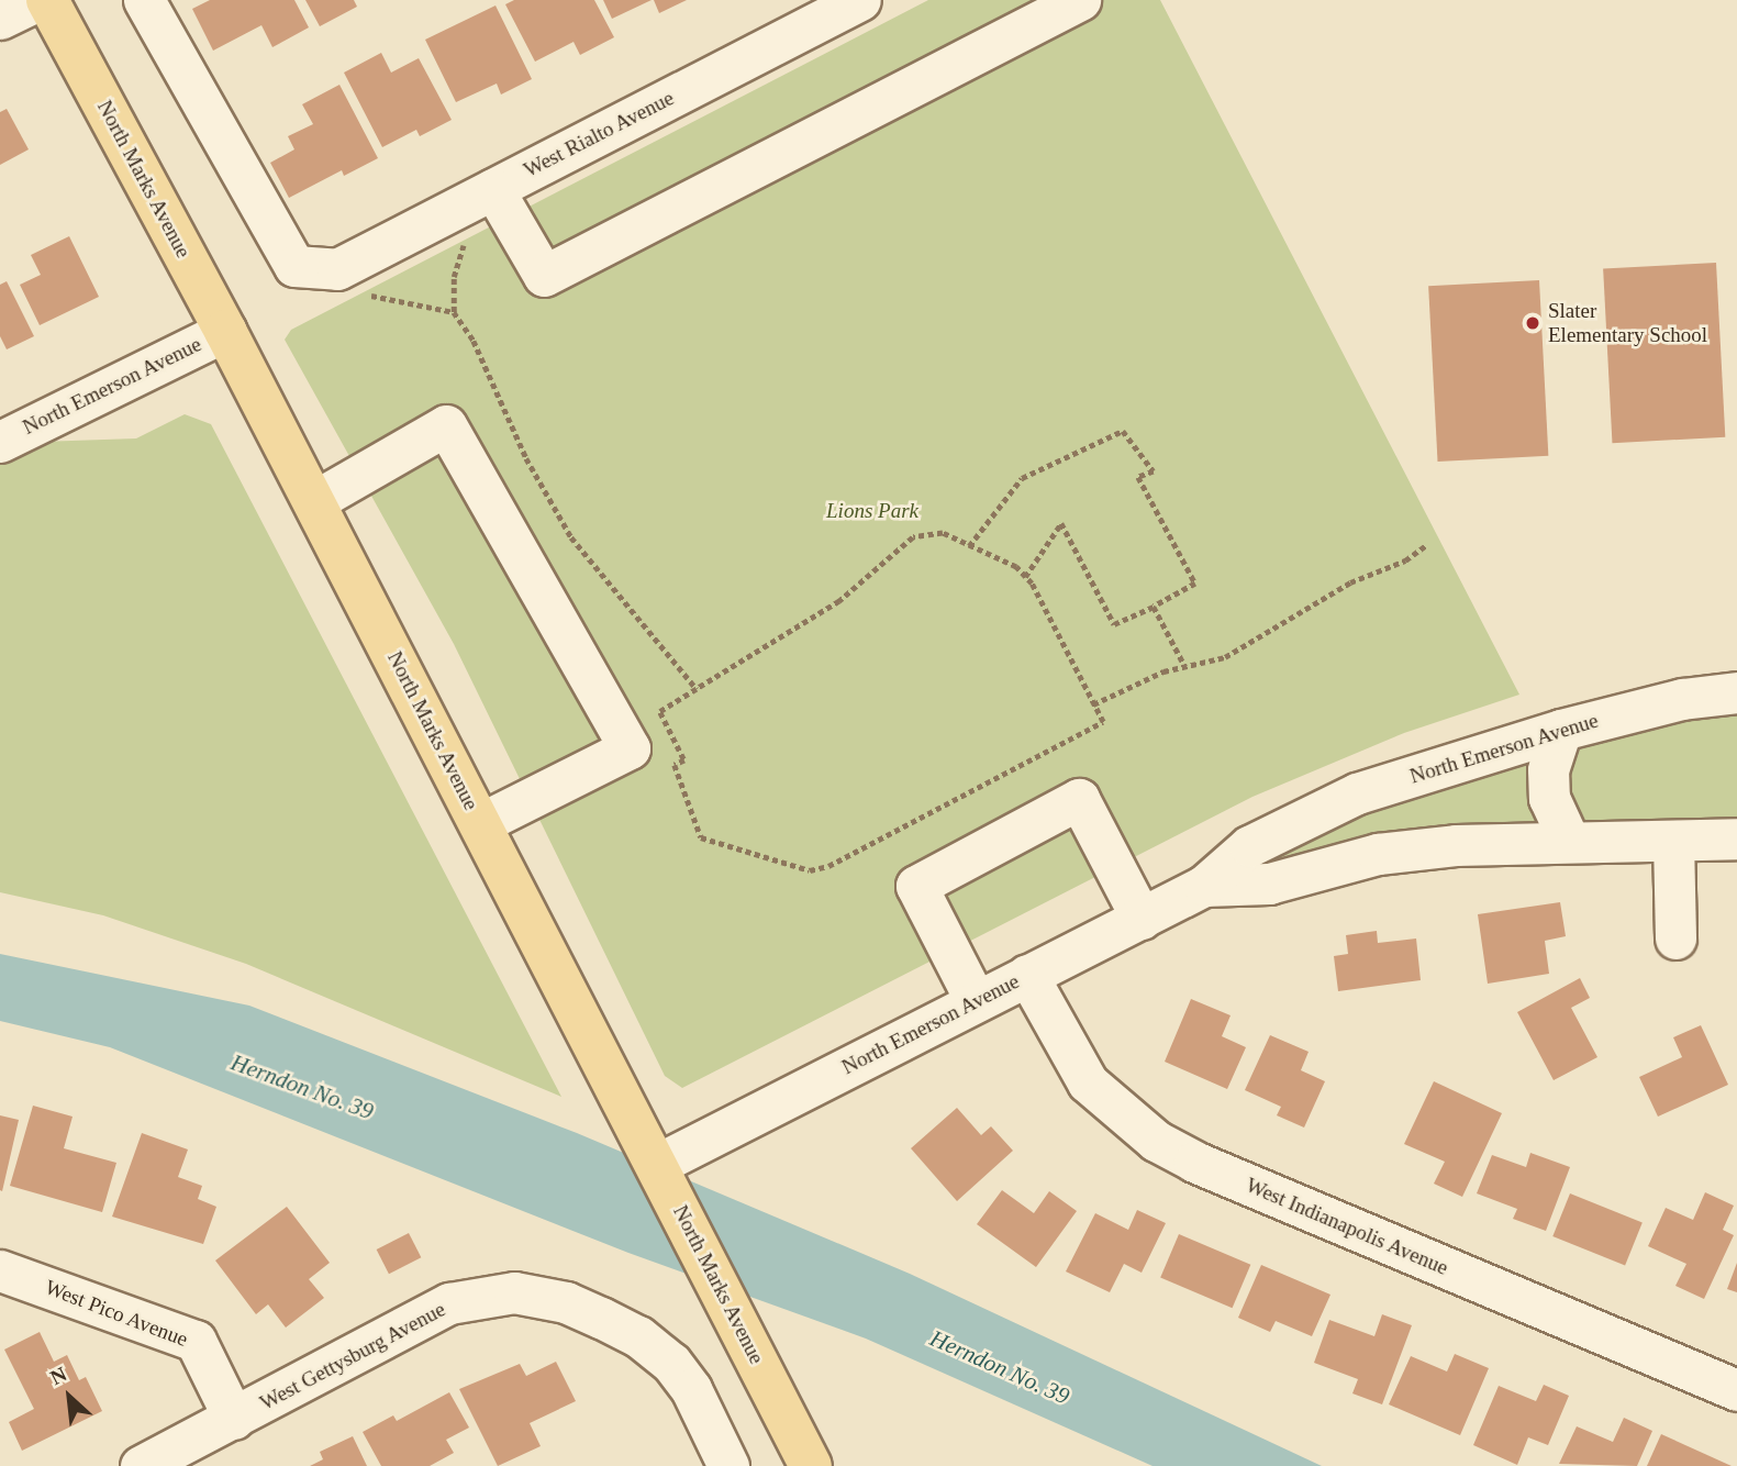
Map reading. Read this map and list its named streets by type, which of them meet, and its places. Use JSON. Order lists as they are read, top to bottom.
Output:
{
  "streets": {
    "main road": ["North Marks Avenue"],
    "street": [
      "West Rialto Avenue",
      "North Emerson Avenue",
      "West Indianapolis Avenue",
      "West Pico Avenue",
      "West Gettysburg Avenue"
    ]
  },
  "crossings": [
    ["North Marks Avenue", "North Emerson Avenue"],
    ["North Emerson Avenue", "West Indianapolis Avenue"],
    ["West Pico Avenue", "West Gettysburg Avenue"]
  ],
  "water": ["Herndon No. 39"],
  "parks": ["Lions Park"],
  "places": ["Slater Elementary School"],
  "north": "top left"
}
